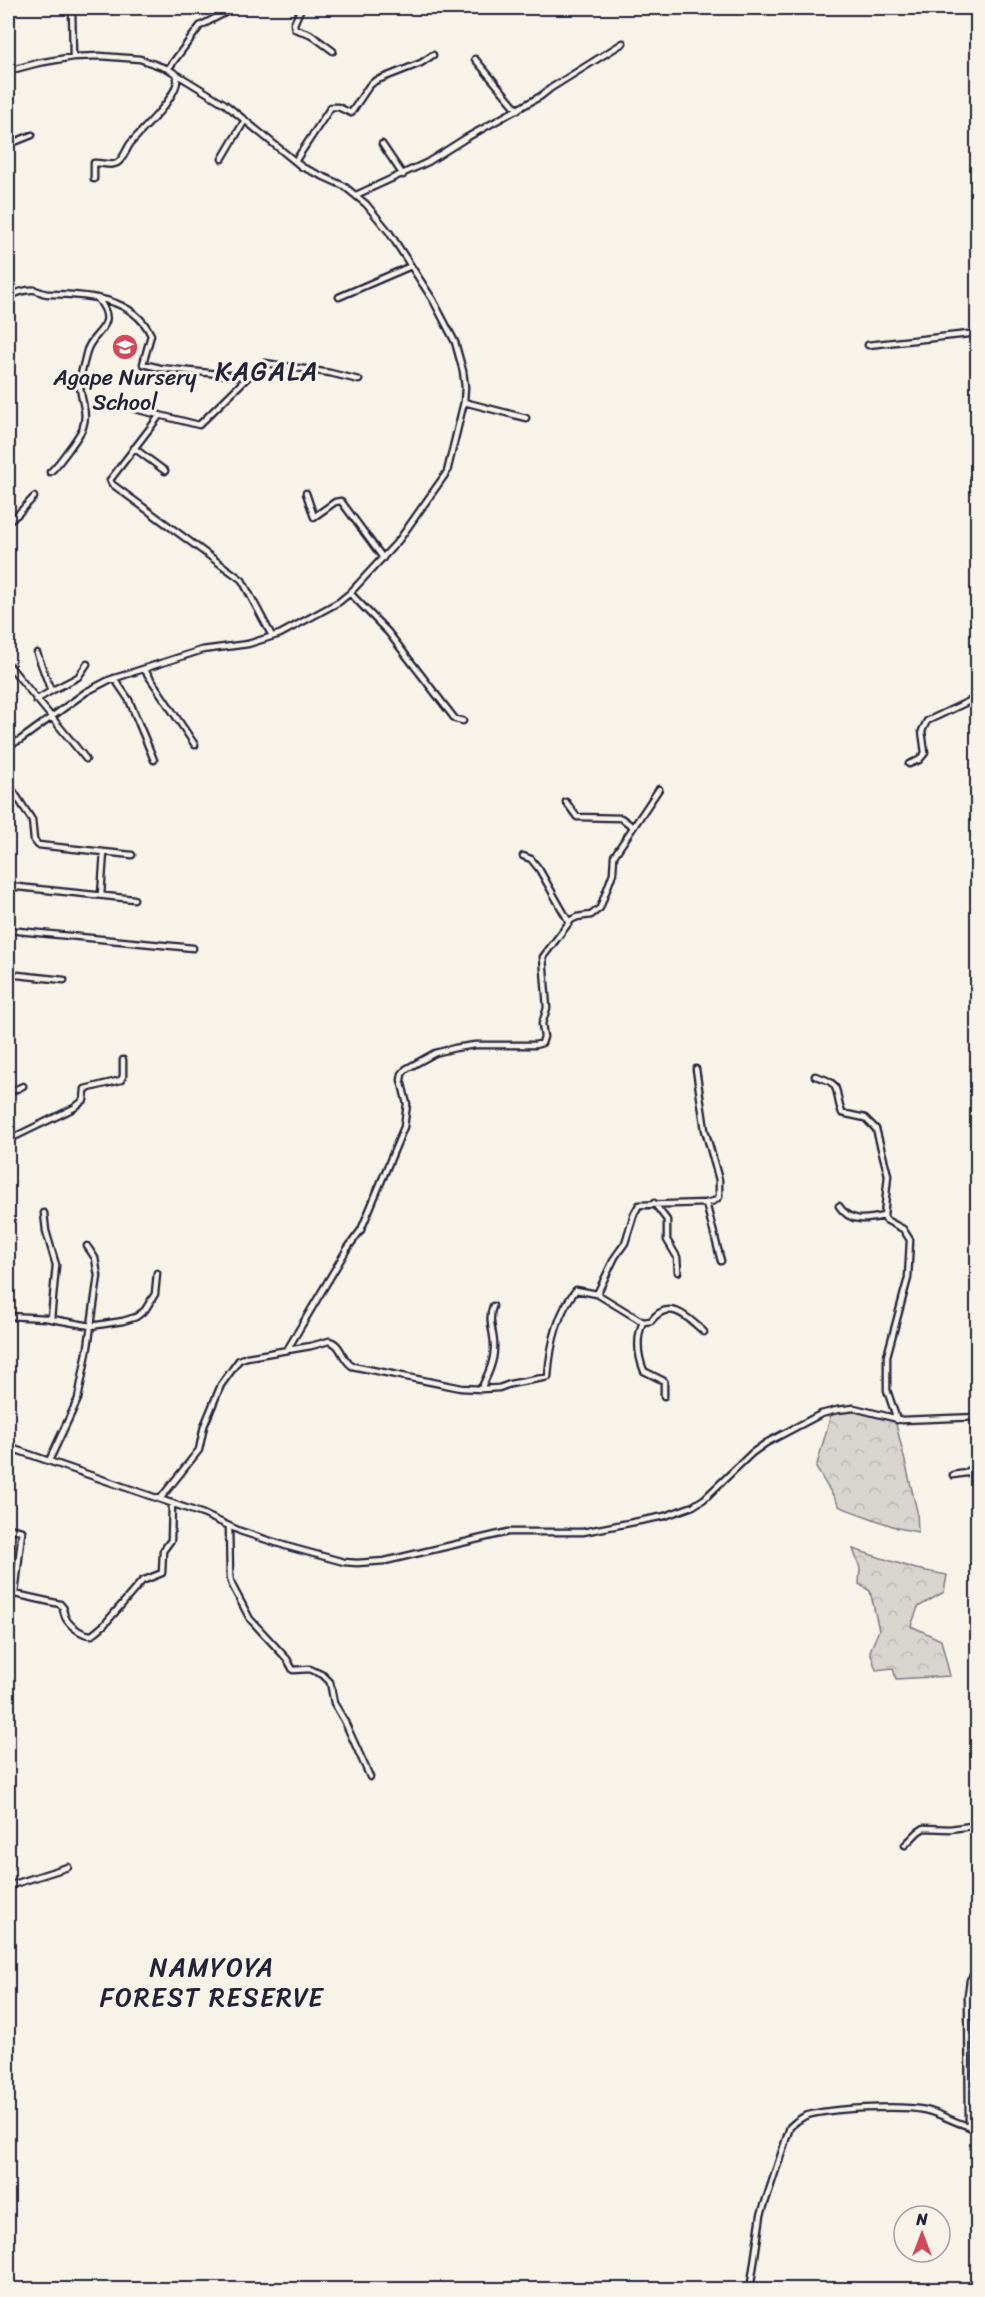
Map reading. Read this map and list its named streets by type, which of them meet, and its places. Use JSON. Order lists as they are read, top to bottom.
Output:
{
  "districts": ["KAGALA", "NAMYOYA FOREST RESERVE"],
  "places": {
    "school or university": ["Agape Nursery School"]
  },
  "north": "top"
}
